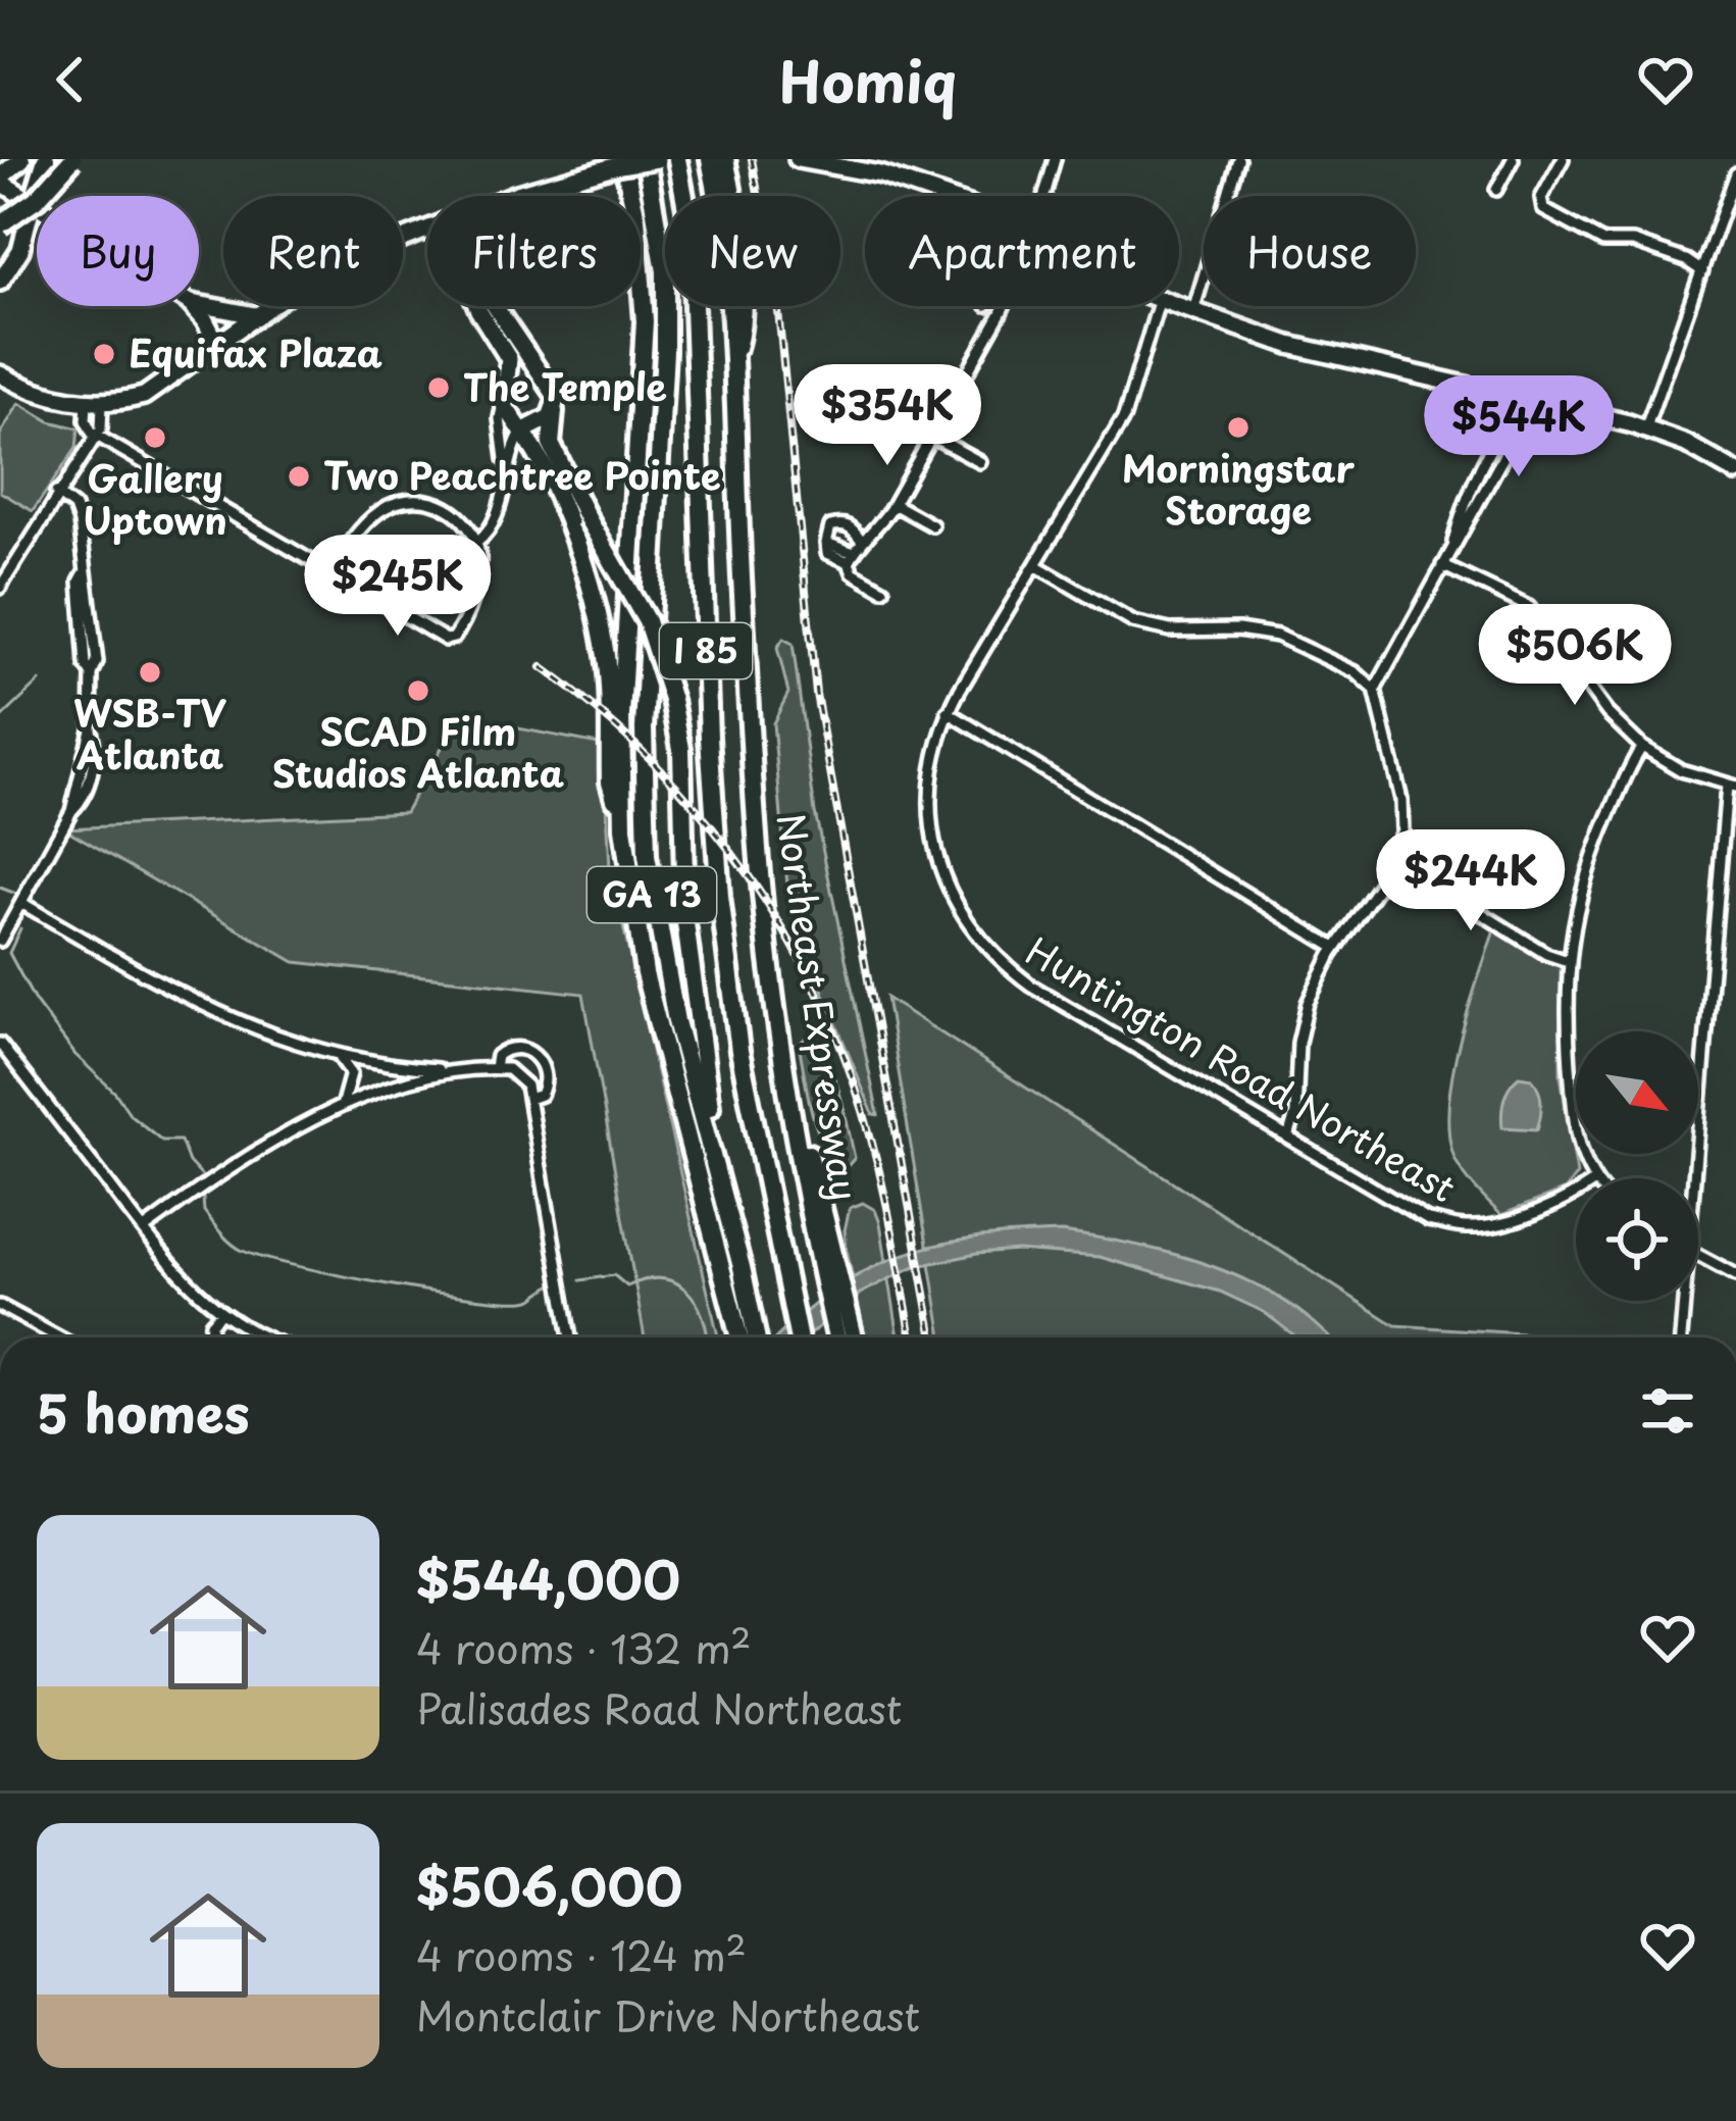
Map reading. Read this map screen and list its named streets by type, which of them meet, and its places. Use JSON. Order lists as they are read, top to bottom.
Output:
{
  "streets": {
    "highway": ["I 85", "GA 13", "Northeast Expressway"],
    "street": ["Huntington Road Northeast"]
  },
  "places": [
    "Equifax Plaza",
    "The Temple",
    "Morningstar Storage",
    "Gallery Uptown",
    "Two Peachtree Pointe",
    "WSB-TV Atlanta",
    "SCAD Film Studios Atlanta"
  ],
  "north": "bottom right",
  "page": {
    "header": "Homiq",
    "chip": [
      "Buy",
      "Rent",
      "Filters",
      "New",
      "Apartment",
      "House"
    ],
    "price": [
      "$354K",
      "$544K",
      "$245K",
      "$506K",
      "$244K"
    ],
    "heading": "5 homes",
    "list": [
      {
        "name": "$544,000",
        "note": "4 rooms · 132 m² · Palisades Road Northeast"
      },
      {
        "name": "$506,000",
        "note": "4 rooms · 124 m² · Montclair Drive Northeast"
      }
    ]
  }
}
